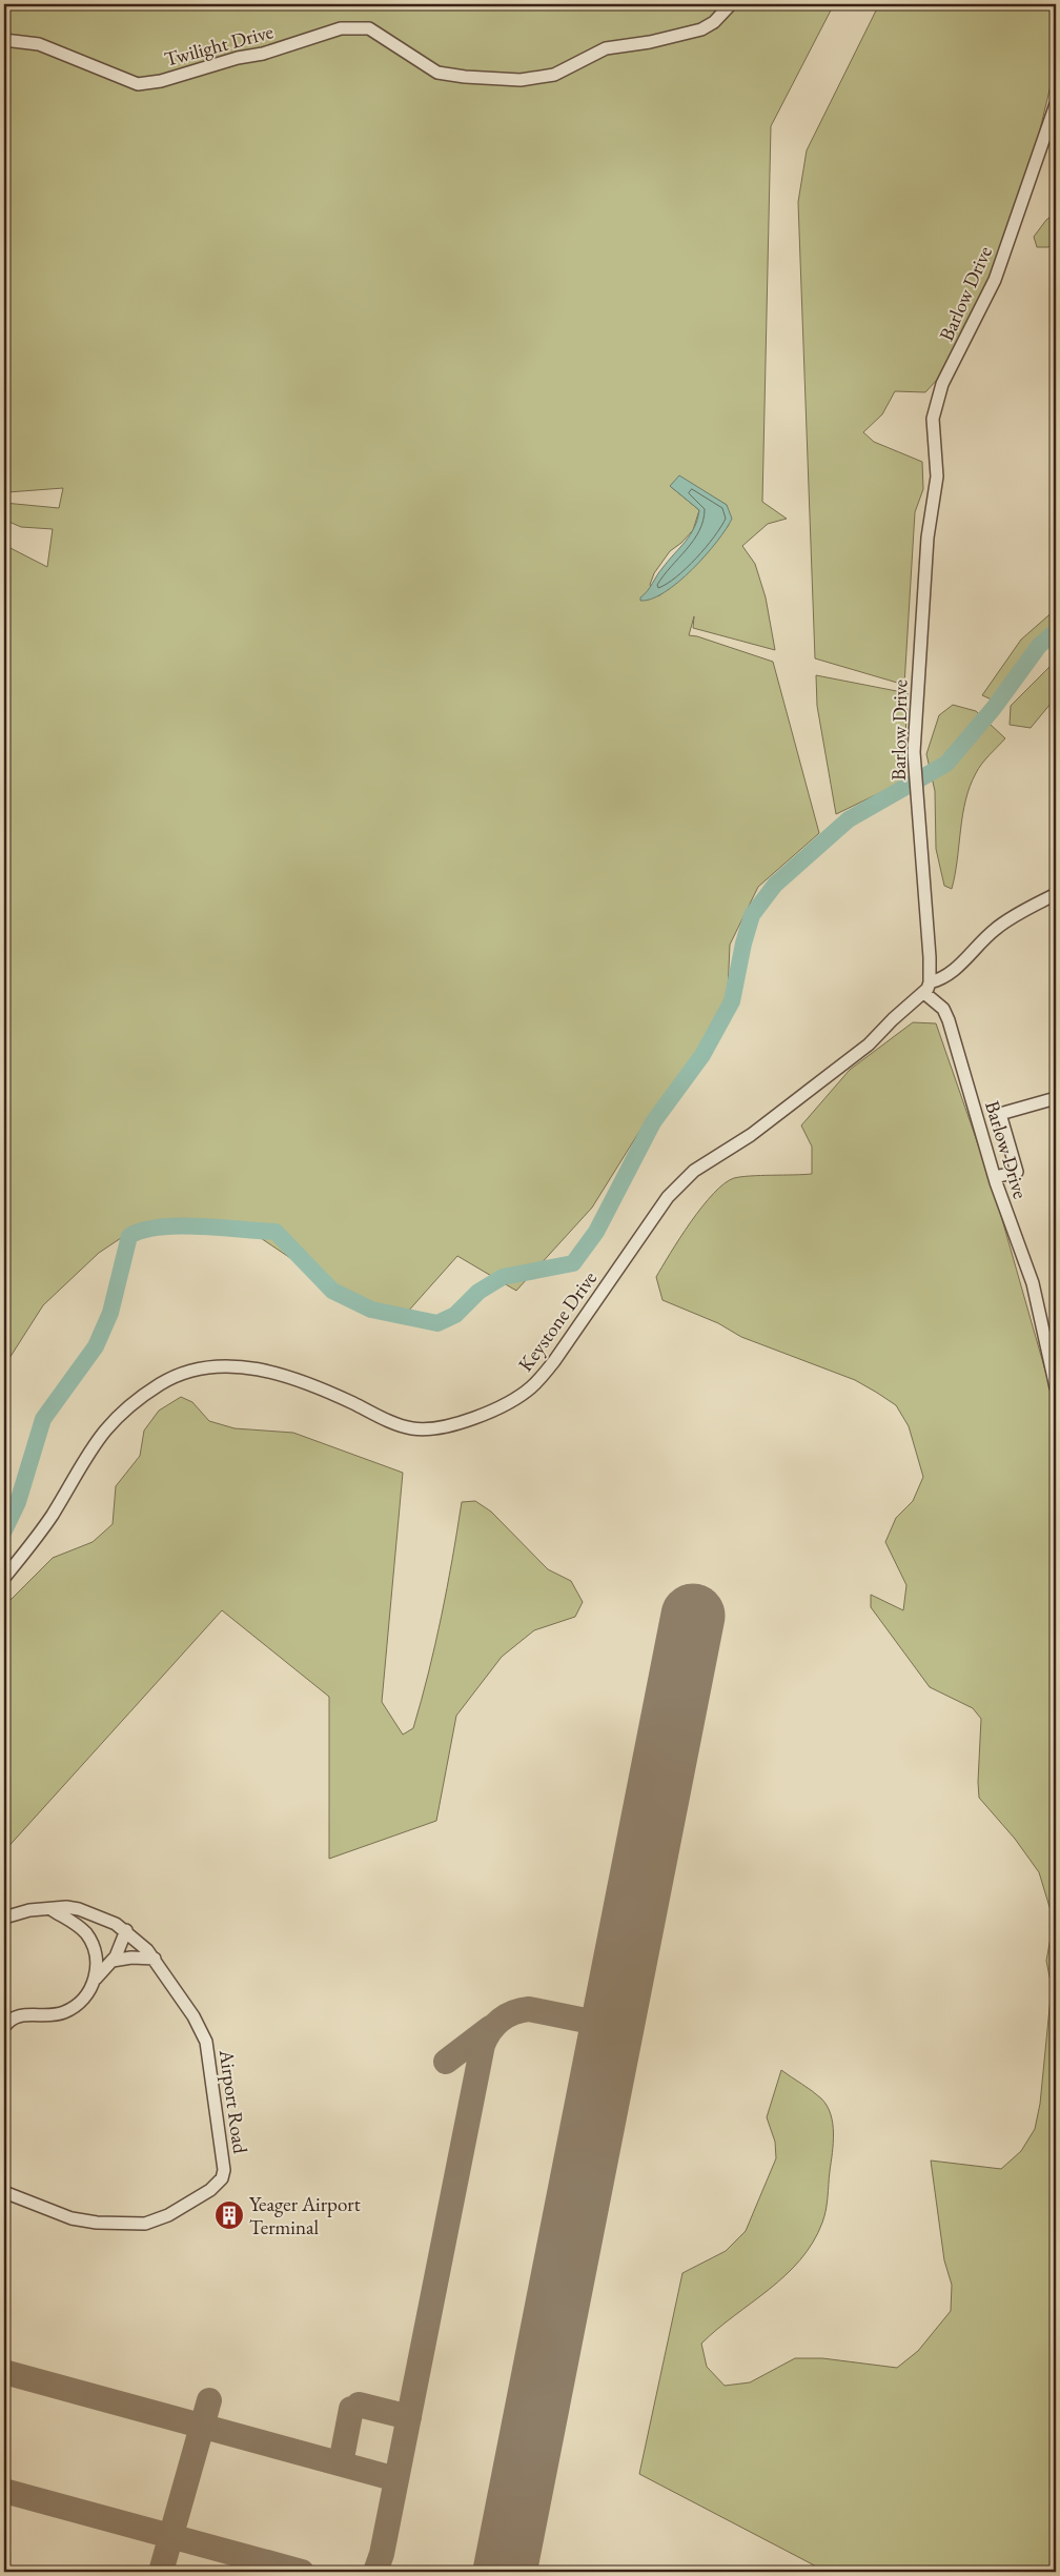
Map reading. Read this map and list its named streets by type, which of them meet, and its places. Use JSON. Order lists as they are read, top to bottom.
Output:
{
  "streets": {
    "street": [
      "Twilight Drive",
      "Barlow Drive",
      "Keystone Drive",
      "Airport Road"
    ]
  },
  "crossings": [
    ["Barlow Drive", "Keystone Drive"]
  ],
  "places": {
    "building": ["Yeager Airport Terminal"]
  }
}
